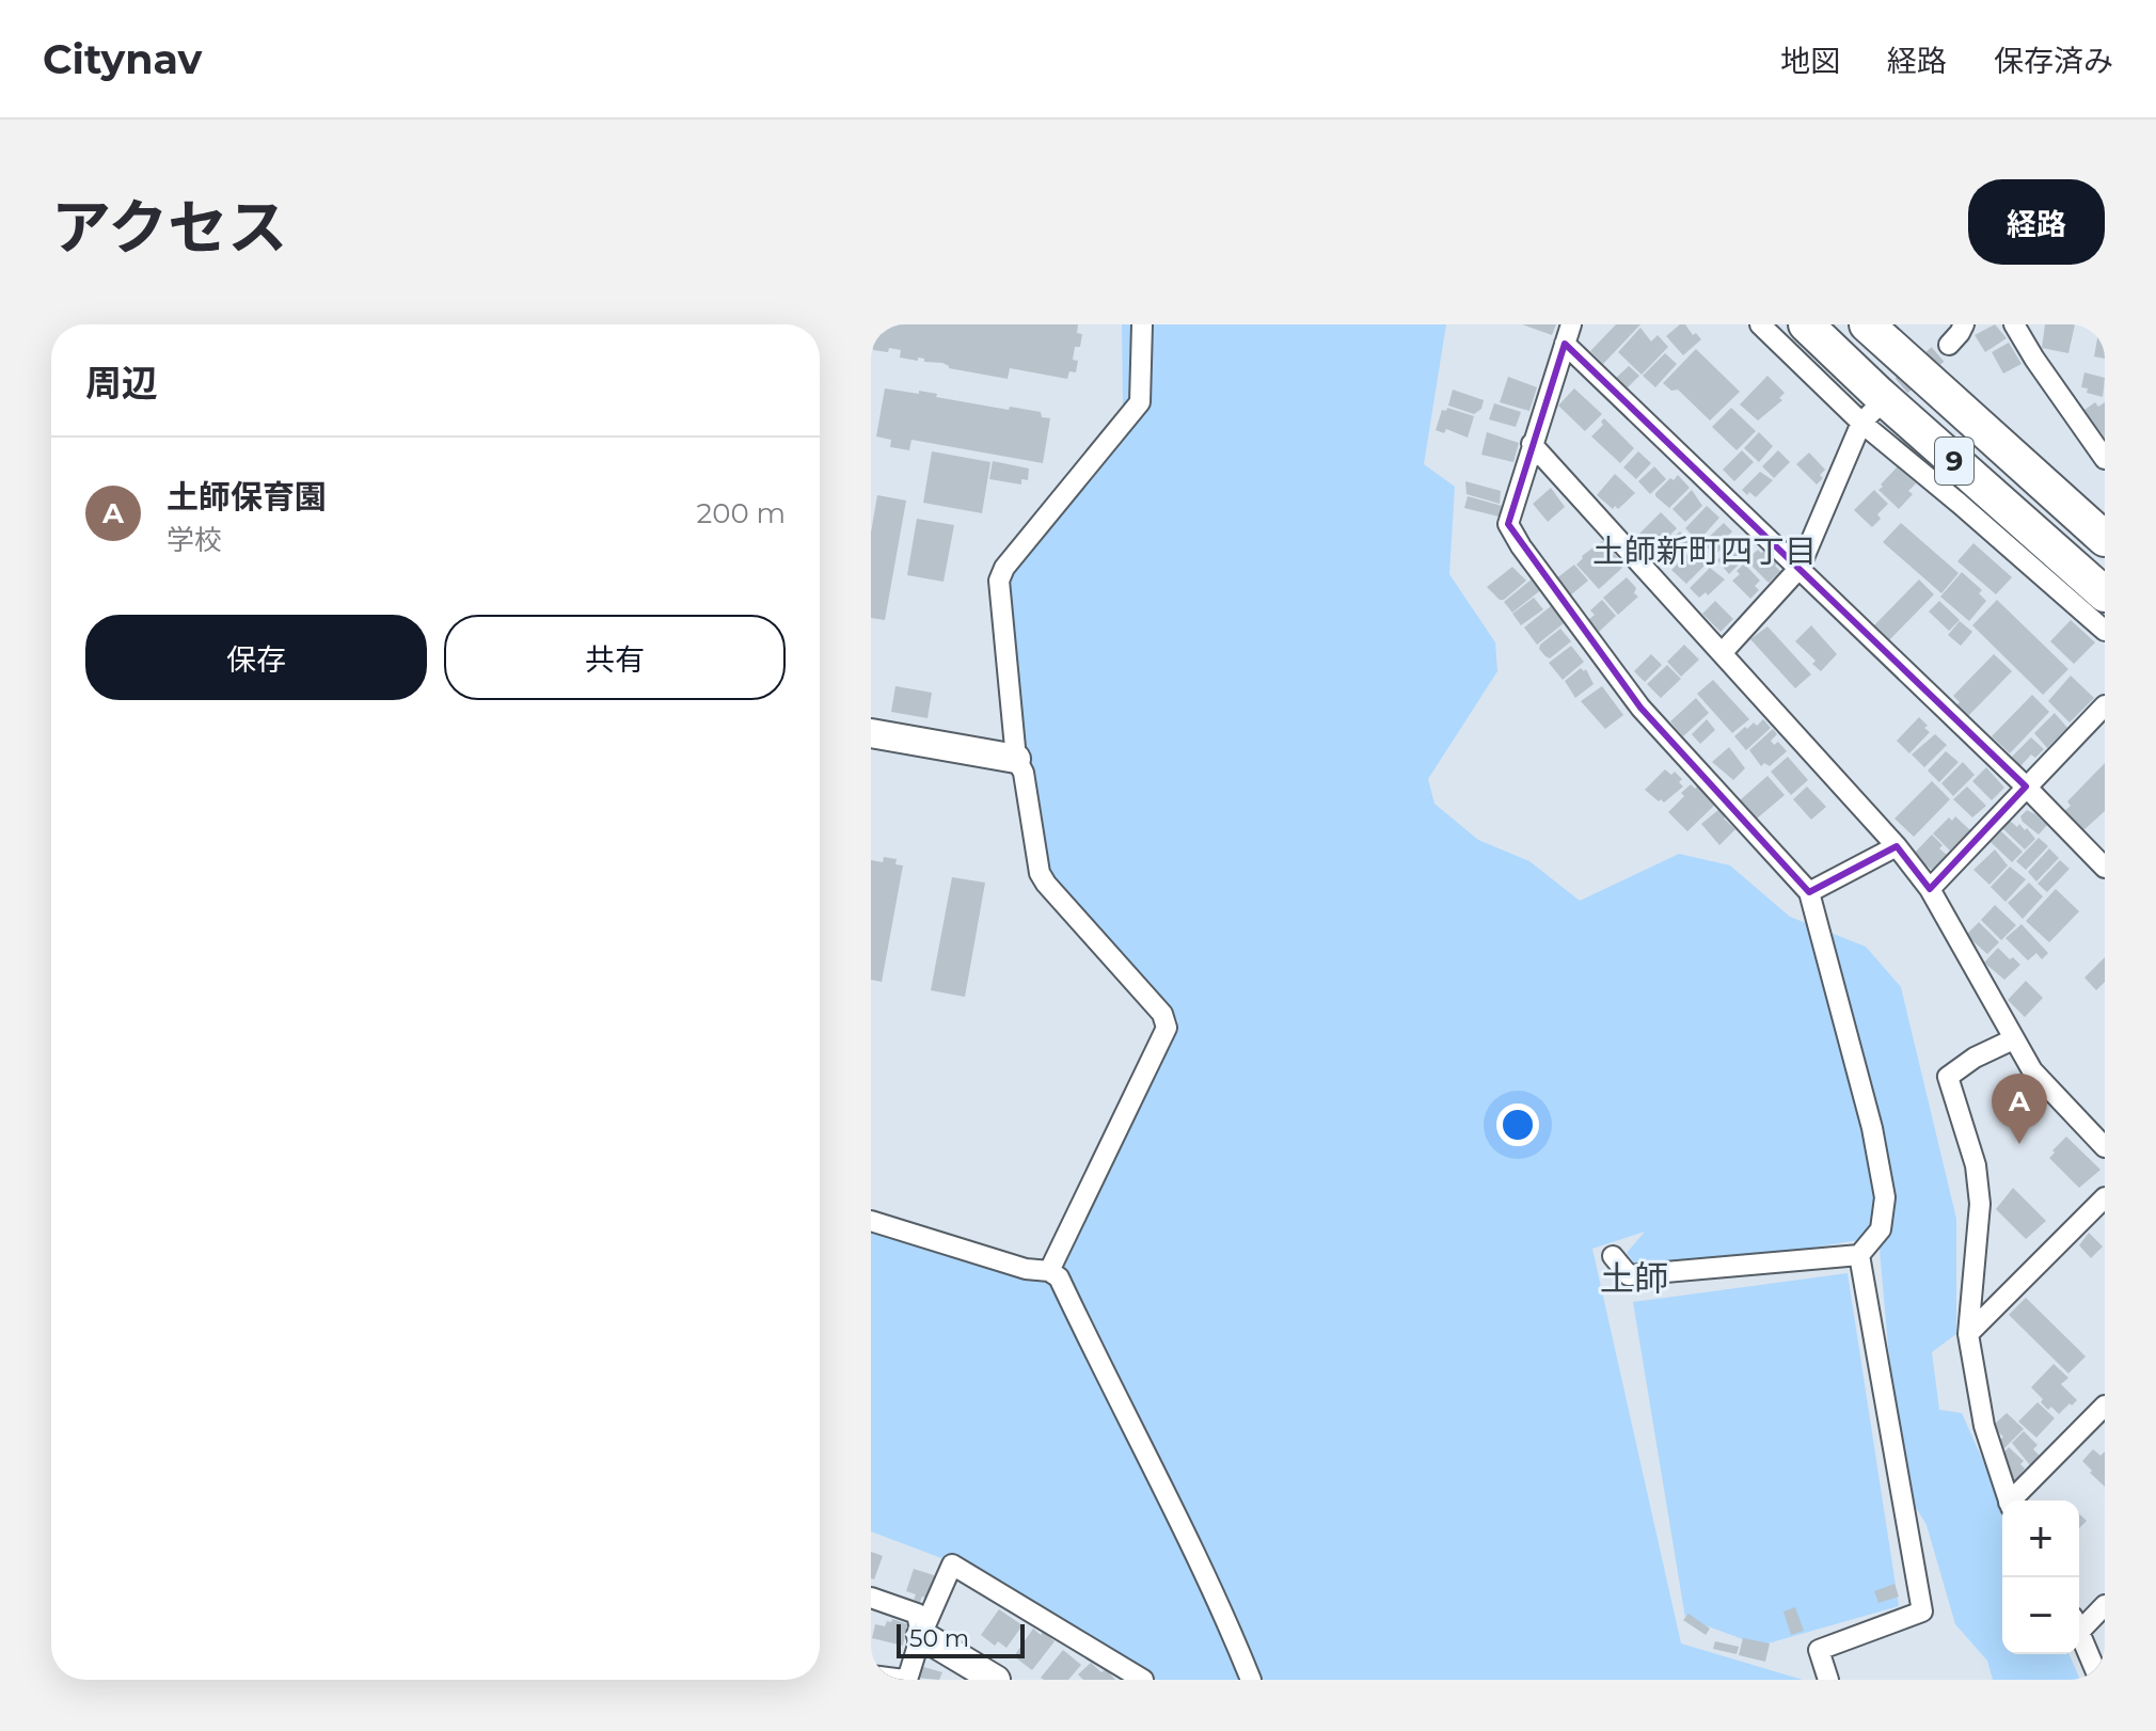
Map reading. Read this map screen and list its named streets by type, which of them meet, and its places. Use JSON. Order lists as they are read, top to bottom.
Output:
{
  "streets": {
    "highway": ["9"]
  },
  "districts": ["土師新町四丁目", "土師"],
  "scale_bar": "50 m",
  "page": {
    "header": "Citynav",
    "nav": ["地図", "経路", "保存済み"],
    "title": "アクセス",
    "buttons": [
      "経路",
      ["保存", "共有"]
    ],
    "heading": "周辺",
    "list": [
      {
        "mark": "A",
        "name": "土師保育園",
        "note": "学校",
        "value": "200 m"
      }
    ],
    "pins": "A",
    "map_buttons": ["+", "−"],
    "scale": "50 m"
  }
}
